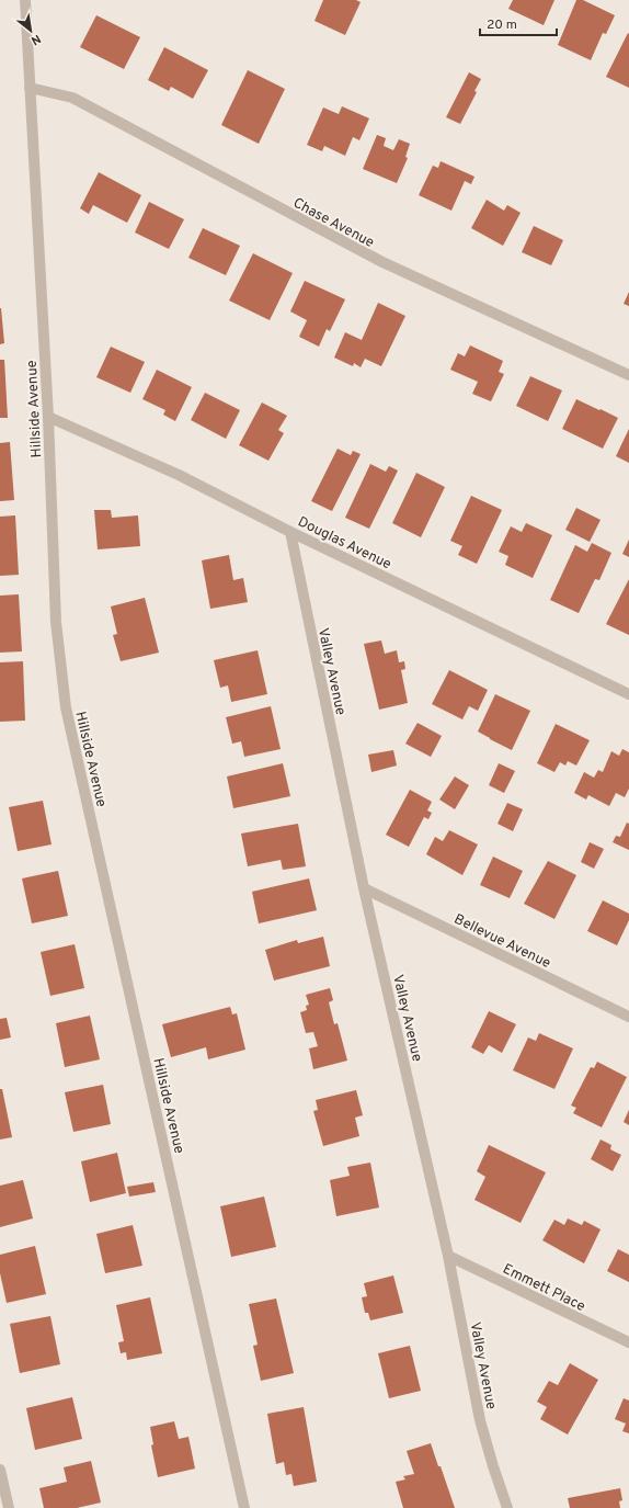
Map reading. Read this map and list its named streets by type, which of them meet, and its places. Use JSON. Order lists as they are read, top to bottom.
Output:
{
  "streets": {
    "street": [
      "Chase Avenue",
      "Hillside Avenue",
      "Douglas Avenue",
      "Valley Avenue",
      "Bellevue Avenue",
      "Emmett Place"
    ]
  },
  "crossings": [
    ["Chase Avenue", "Hillside Avenue"],
    ["Hillside Avenue", "Douglas Avenue"],
    ["Douglas Avenue", "Valley Avenue"],
    ["Valley Avenue", "Bellevue Avenue"],
    ["Valley Avenue", "Emmett Place"]
  ],
  "scale_bar": "20 m",
  "north": "bottom right"
}
